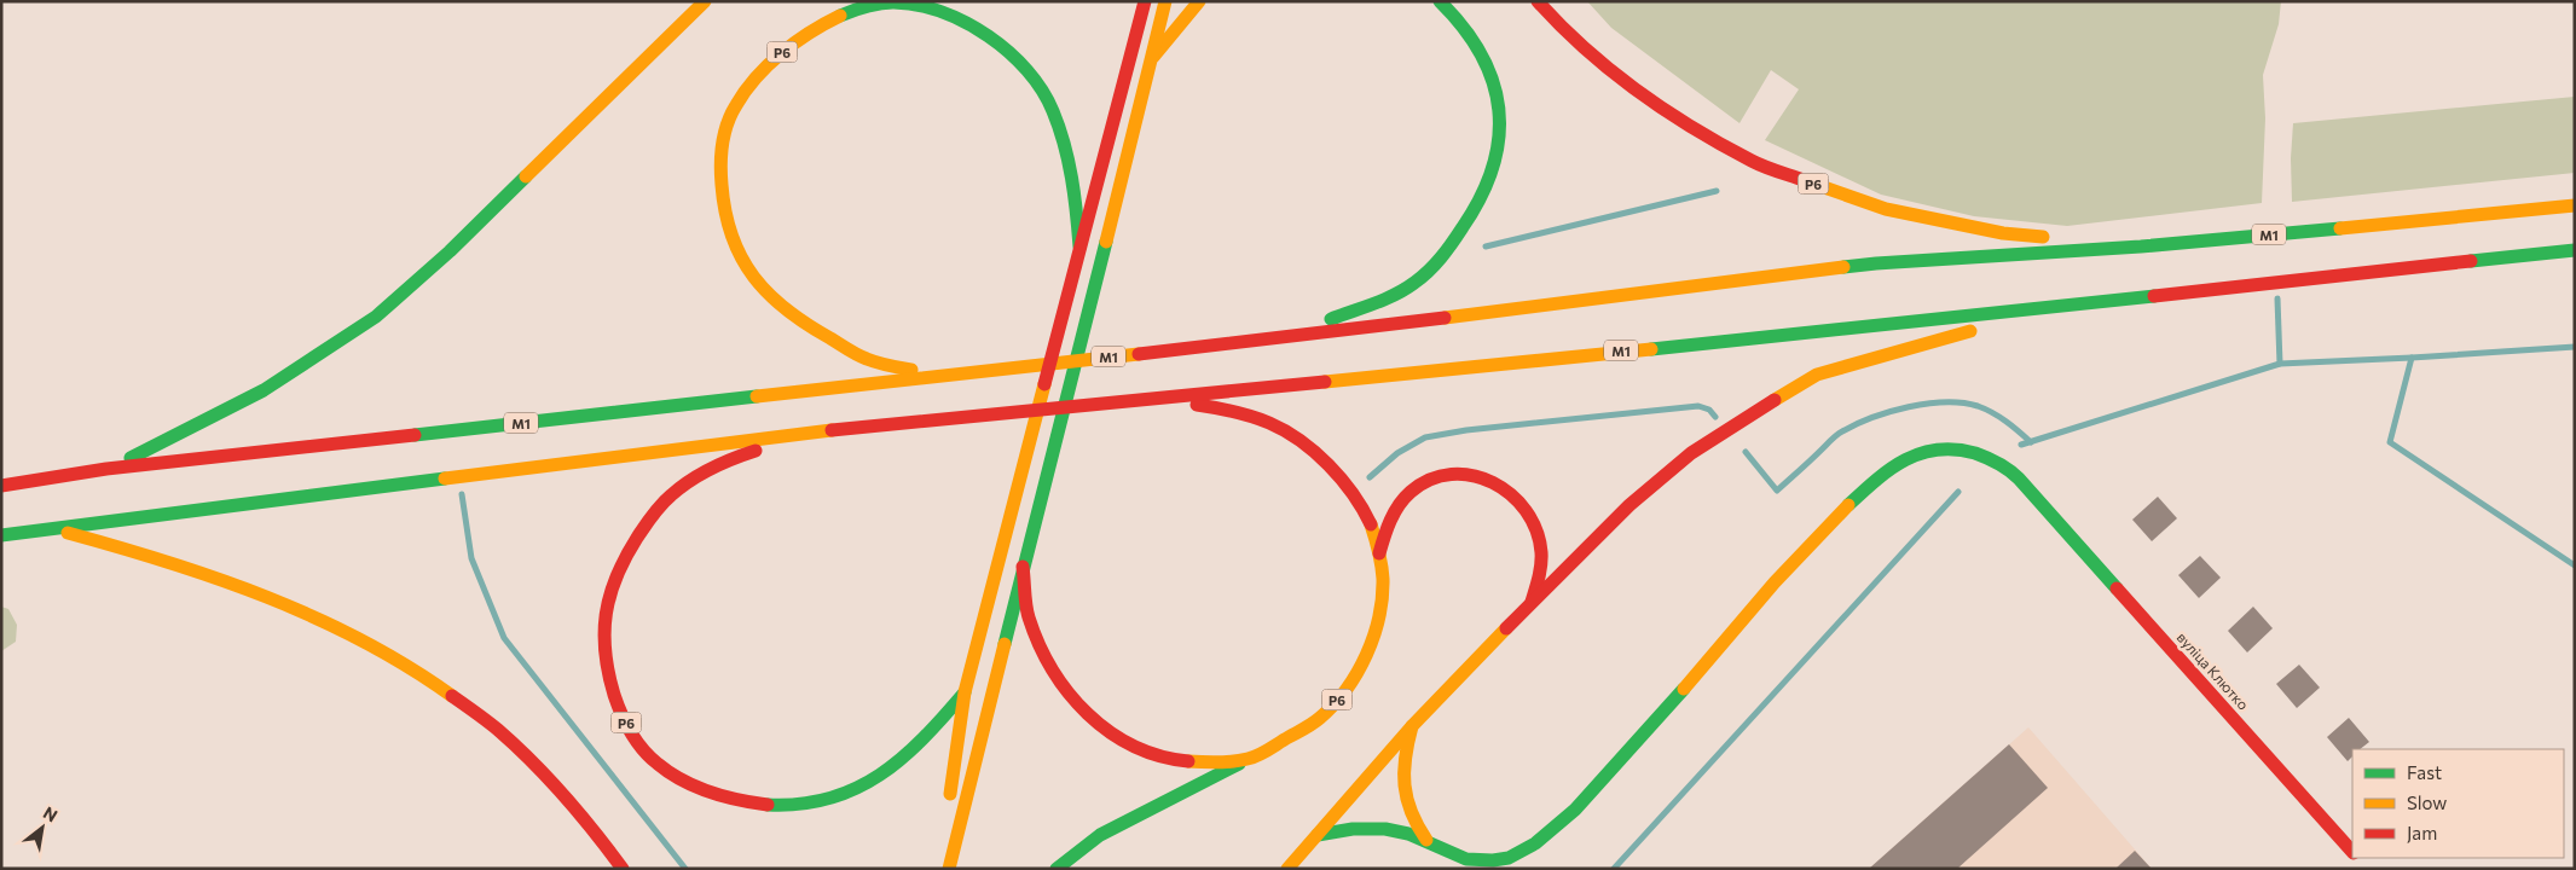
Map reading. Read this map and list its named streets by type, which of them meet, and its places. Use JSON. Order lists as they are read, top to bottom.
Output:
{
  "streets": {
    "main road": ["Р6", "М1", "вуліца Клютко"]
  },
  "crossings": [
    ["Р6", "М1"]
  ],
  "legend": ["Fast", "Slow", "Jam"],
  "north": "top right"
}
